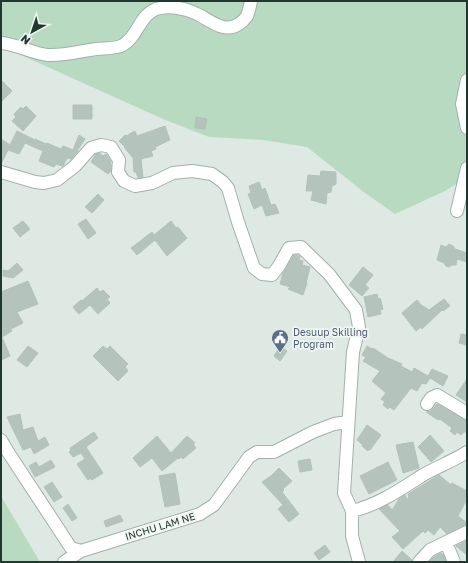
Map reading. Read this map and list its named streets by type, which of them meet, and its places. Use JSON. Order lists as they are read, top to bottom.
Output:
{
  "streets": {
    "street": ["INCHU LAM NE"]
  },
  "places": {
    "public building": ["Desuup Skilling Program"]
  },
  "north": "bottom left"
}
